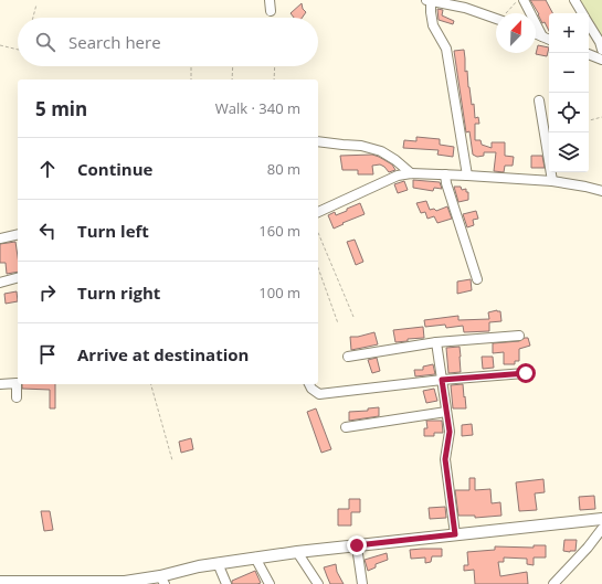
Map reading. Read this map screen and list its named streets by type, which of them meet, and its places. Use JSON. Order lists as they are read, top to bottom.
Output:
{
  "north": "top right",
  "page": {
    "map_buttons": ["+", "−"],
    "search": "Search here",
    "heading": ["5 min", "Walk · 340 m"],
    "list": [
      ["Continue", "80 m"],
      ["Turn left", "160 m"],
      ["Turn right", "100 m"],
      "Arrive at destination"
    ]
  }
}
